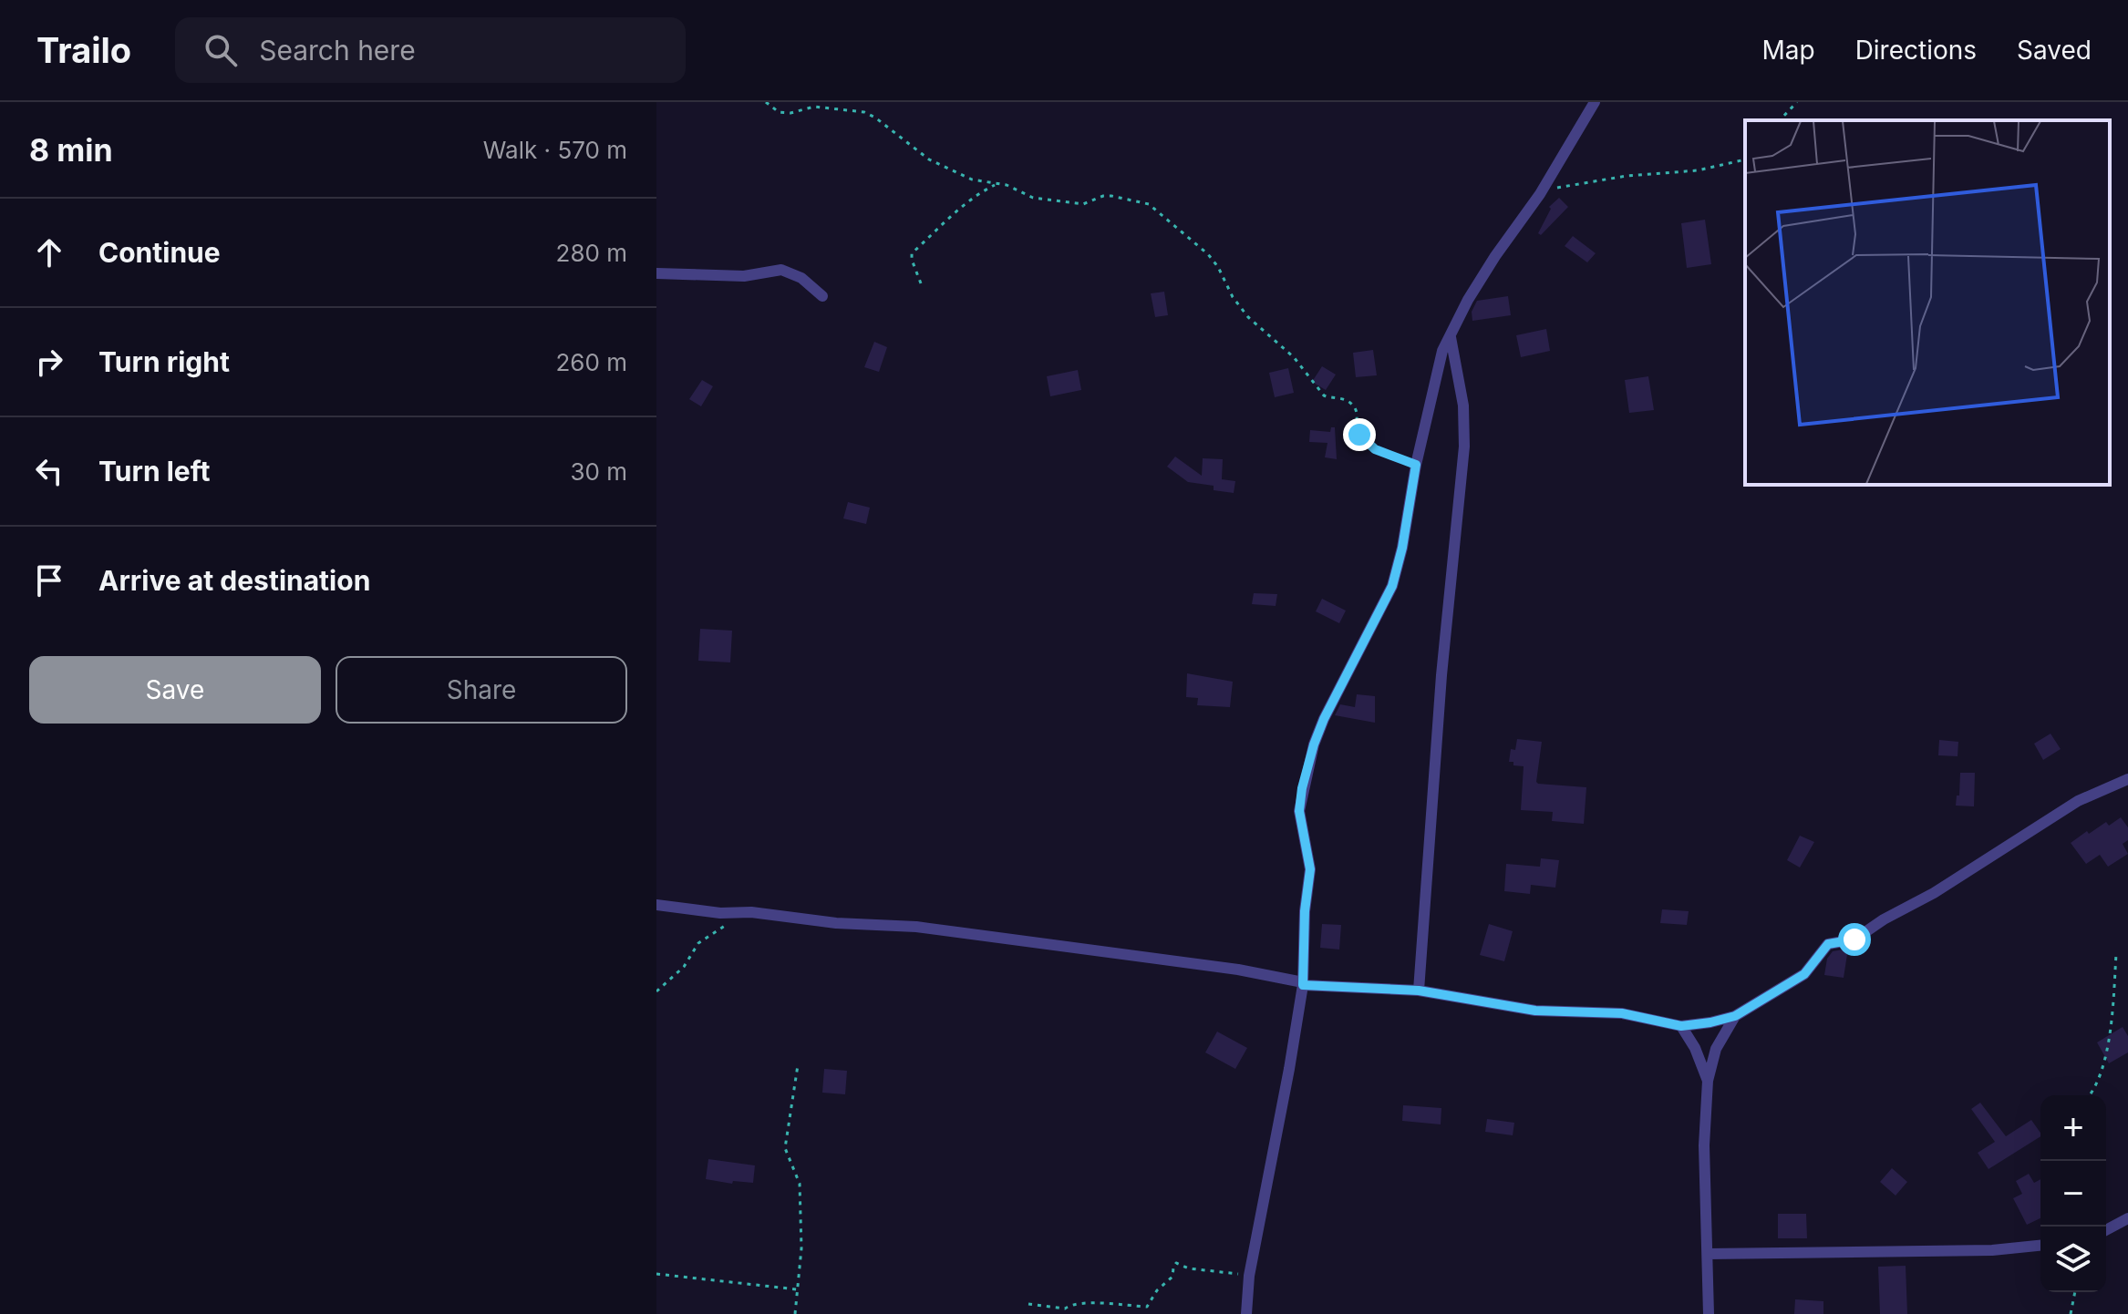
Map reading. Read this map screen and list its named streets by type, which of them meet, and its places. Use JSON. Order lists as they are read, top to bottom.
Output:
{
  "page": {
    "header": "Trailo",
    "search": "Search here",
    "nav": ["Map", "Directions", "Saved"],
    "heading": ["8 min", "Walk · 570 m"],
    "list": [
      ["Continue", "280 m"],
      ["Turn right", "260 m"],
      ["Turn left", "30 m"],
      "Arrive at destination"
    ],
    "buttons": ["Save", "Share"],
    "map_buttons": ["+", "−"]
  }
}
